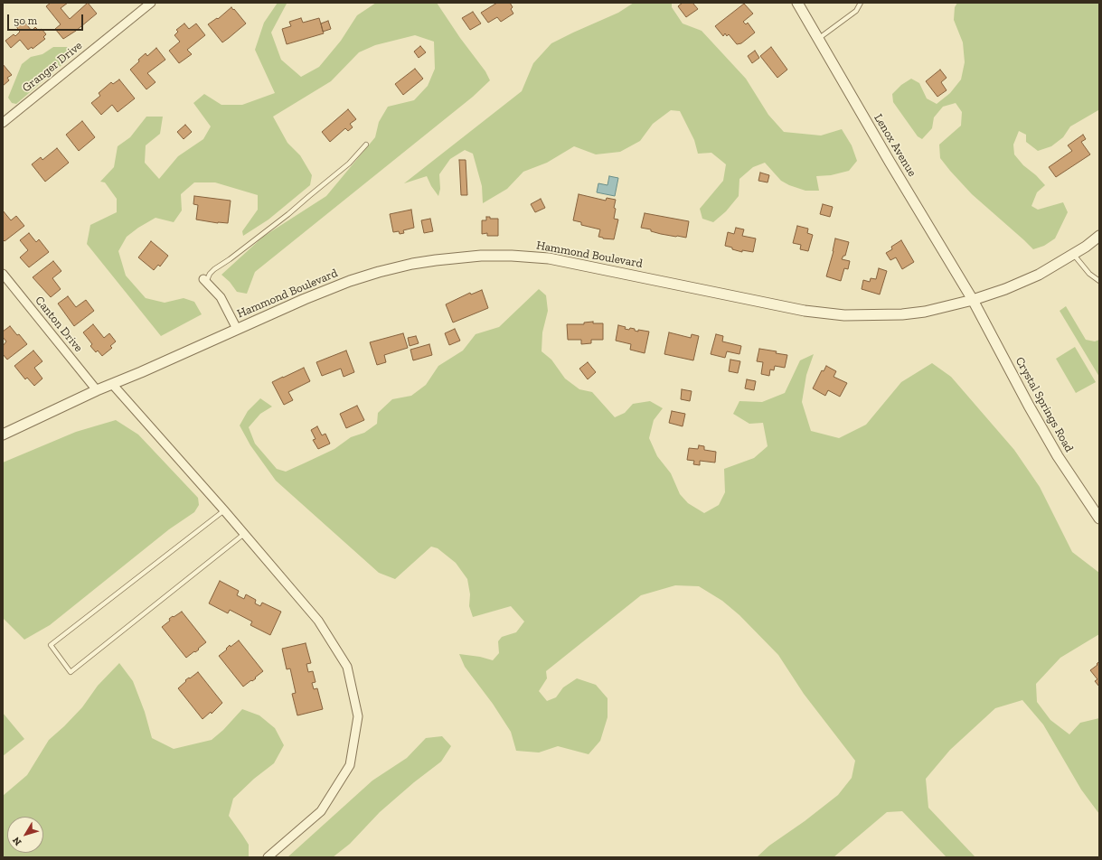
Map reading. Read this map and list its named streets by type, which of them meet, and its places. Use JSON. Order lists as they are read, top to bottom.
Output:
{
  "streets": {
    "street": [
      "Granger Drive",
      "Lenox Avenue",
      "Hammond Boulevard",
      "Canton Drive",
      "Crystal Springs Road"
    ]
  },
  "crossings": [
    ["Lenox Avenue", "Hammond Boulevard"],
    ["Lenox Avenue", "Crystal Springs Road"],
    ["Hammond Boulevard", "Canton Drive"],
    ["Hammond Boulevard", "Crystal Springs Road"]
  ],
  "scale_bar": "50 m",
  "north": "bottom left"
}
